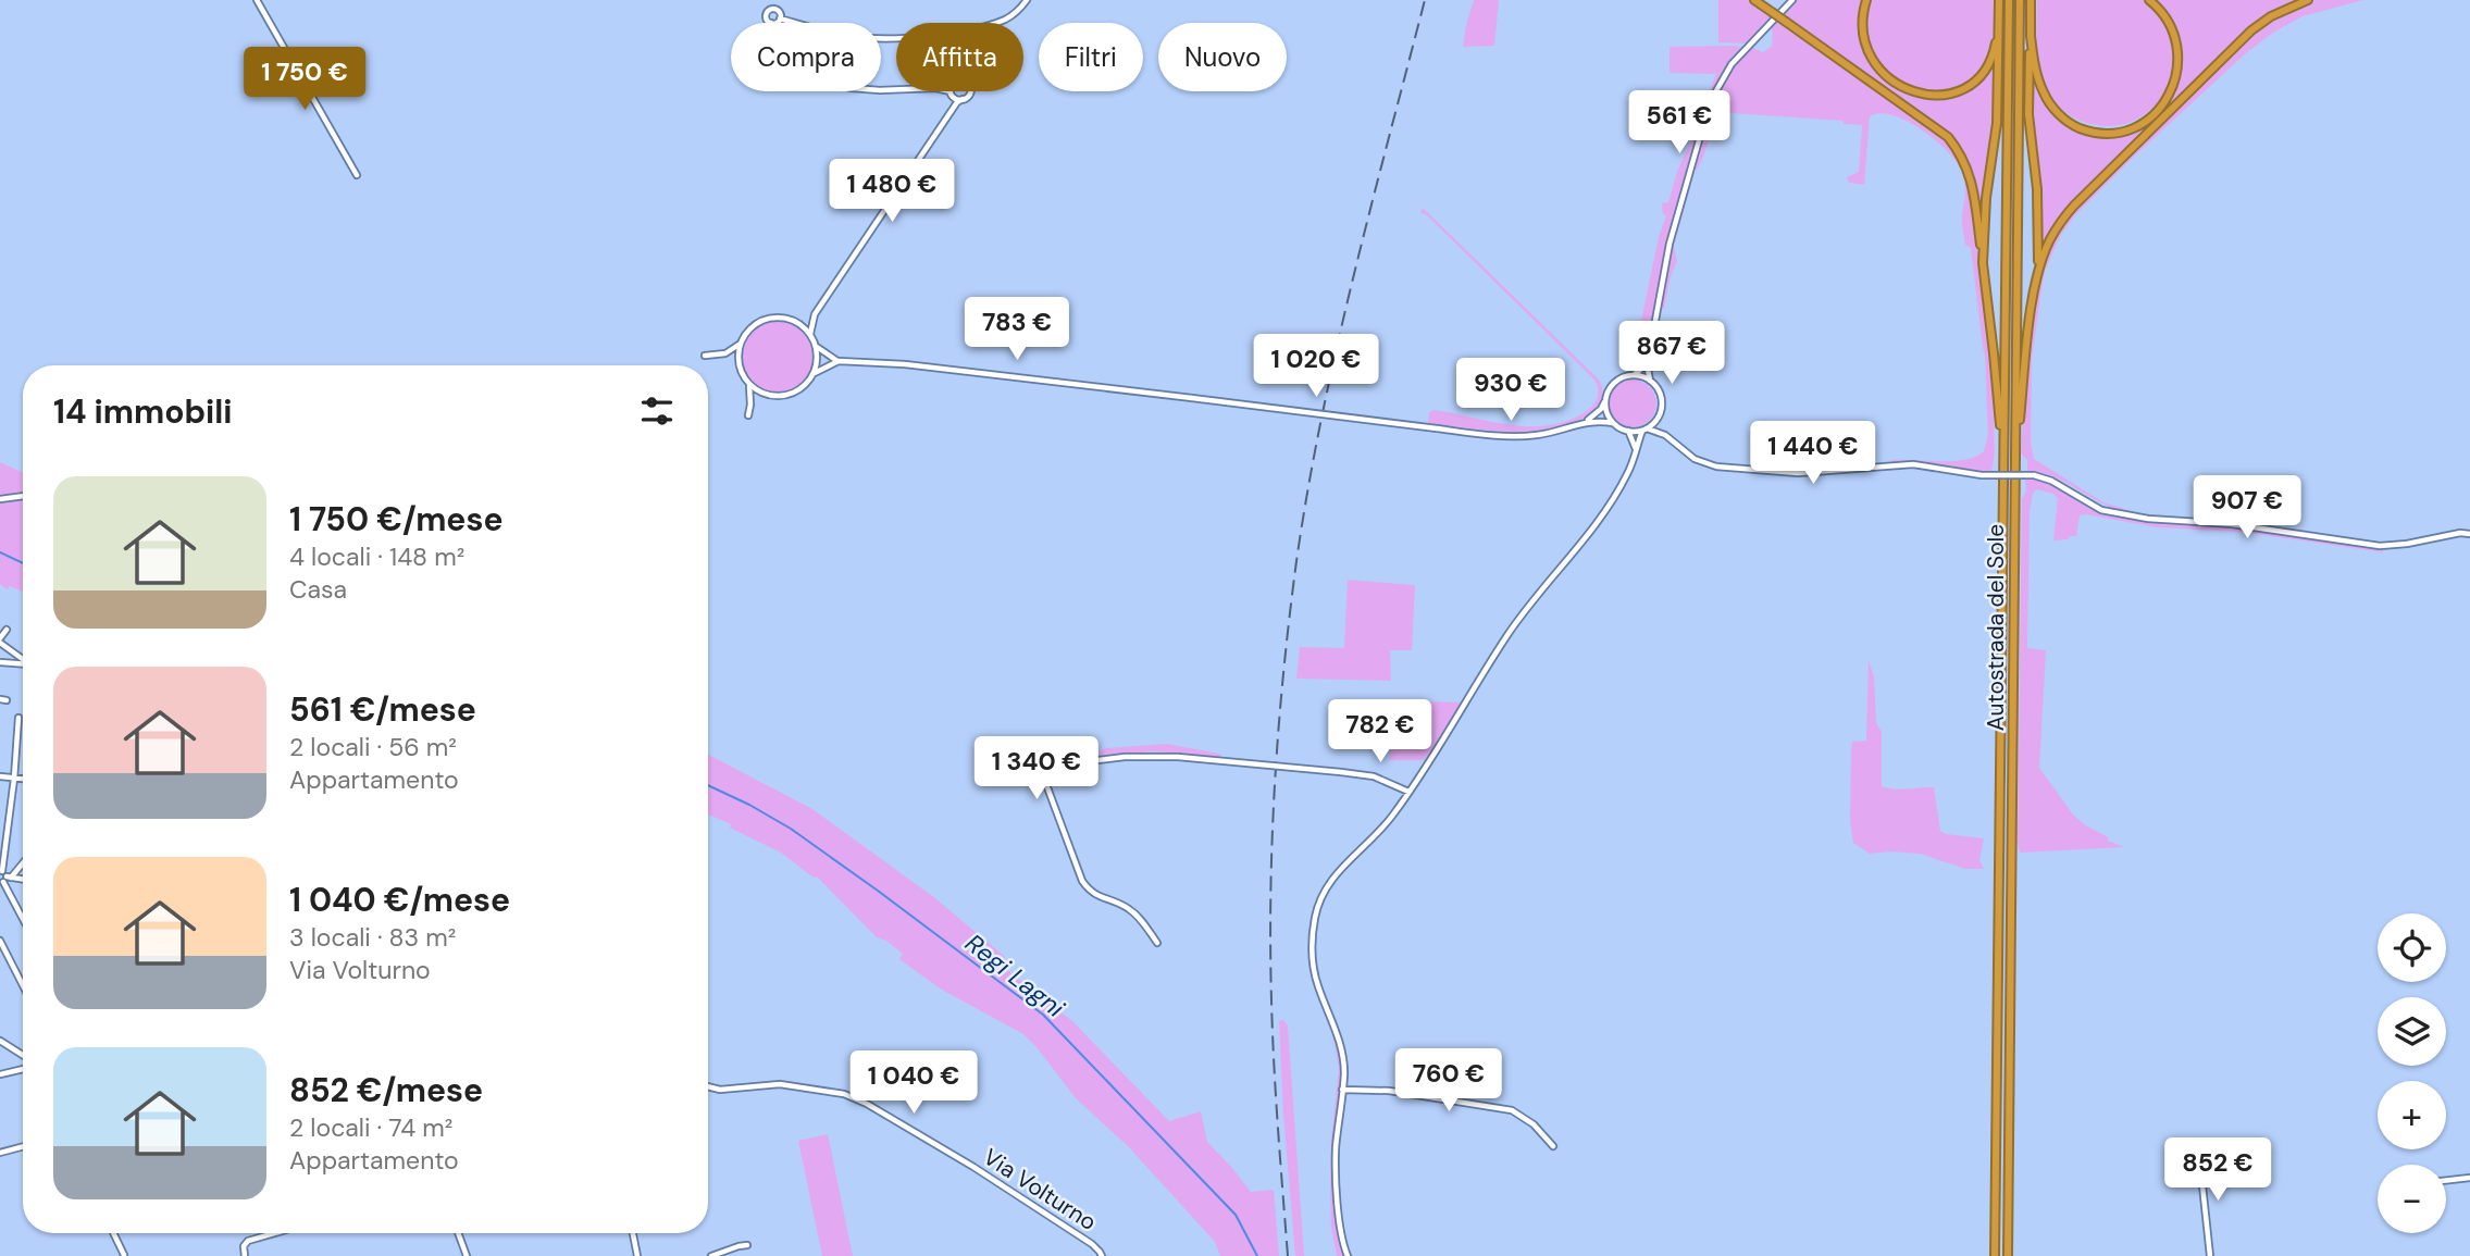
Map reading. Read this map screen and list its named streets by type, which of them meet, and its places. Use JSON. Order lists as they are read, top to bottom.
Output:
{
  "streets": {
    "highway": ["Autostrada del Sole"],
    "street": ["Via Volturno"]
  },
  "water": ["Regi Lagni"],
  "page": {
    "chip": [
      "Compra",
      "Affitta",
      "Filtri",
      "Nuovo"
    ],
    "price": [
      "1 750 €",
      "561 €",
      "1 480 €",
      "783 €",
      "867 €",
      "1 020 €",
      "930 €",
      "1 440 €",
      "907 €",
      "782 €",
      "1 340 €",
      "760 €",
      "1 040 €",
      "852 €"
    ],
    "heading": "14 immobili",
    "list": [
      {
        "name": "1 750 €/mese",
        "note": "4 locali · 148 m² · Casa"
      },
      {
        "name": "561 €/mese",
        "note": "2 locali · 56 m² · Appartamento"
      },
      {
        "name": "1 040 €/mese",
        "note": "3 locali · 83 m² · Via Volturno"
      },
      {
        "name": "852 €/mese",
        "note": "2 locali · 74 m² · Appartamento"
      }
    ],
    "map_buttons": ["+", "−"]
  }
}
